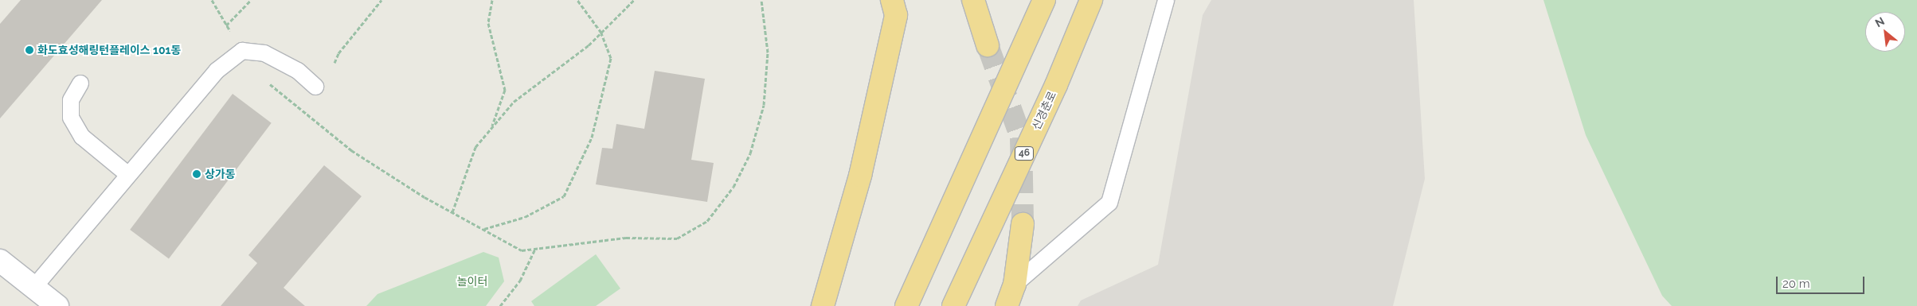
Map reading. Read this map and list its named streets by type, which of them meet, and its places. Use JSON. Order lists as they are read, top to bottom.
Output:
{
  "streets": {
    "highway": ["신경춘로", "46"]
  },
  "parks": ["놀이터"],
  "places": ["화도효성해링턴플레이스 101동", "상가동"],
  "scale_bar": "20 m",
  "north": "top left"
}
